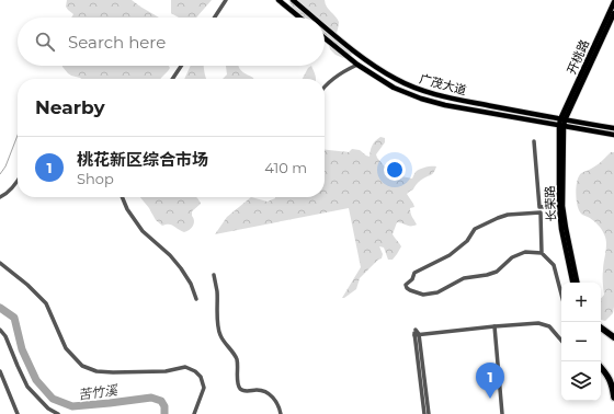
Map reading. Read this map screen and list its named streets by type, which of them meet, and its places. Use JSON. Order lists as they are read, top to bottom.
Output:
{
  "streets": {
    "main road": ["开桃路", "广茂大道", "长荣路"]
  },
  "crossings": [
    ["开桃路", "广茂大道"],
    ["开桃路", "长荣路"],
    ["广茂大道", "长荣路"]
  ],
  "water": ["苦竹溪"],
  "page": {
    "search": "Search here",
    "heading": "Nearby",
    "list": [
      {
        "mark": "1",
        "name": "桃花新区综合市场",
        "note": "Shop",
        "value": "410 m"
      }
    ],
    "map_buttons": ["+", "−"],
    "pins": "1"
  }
}
